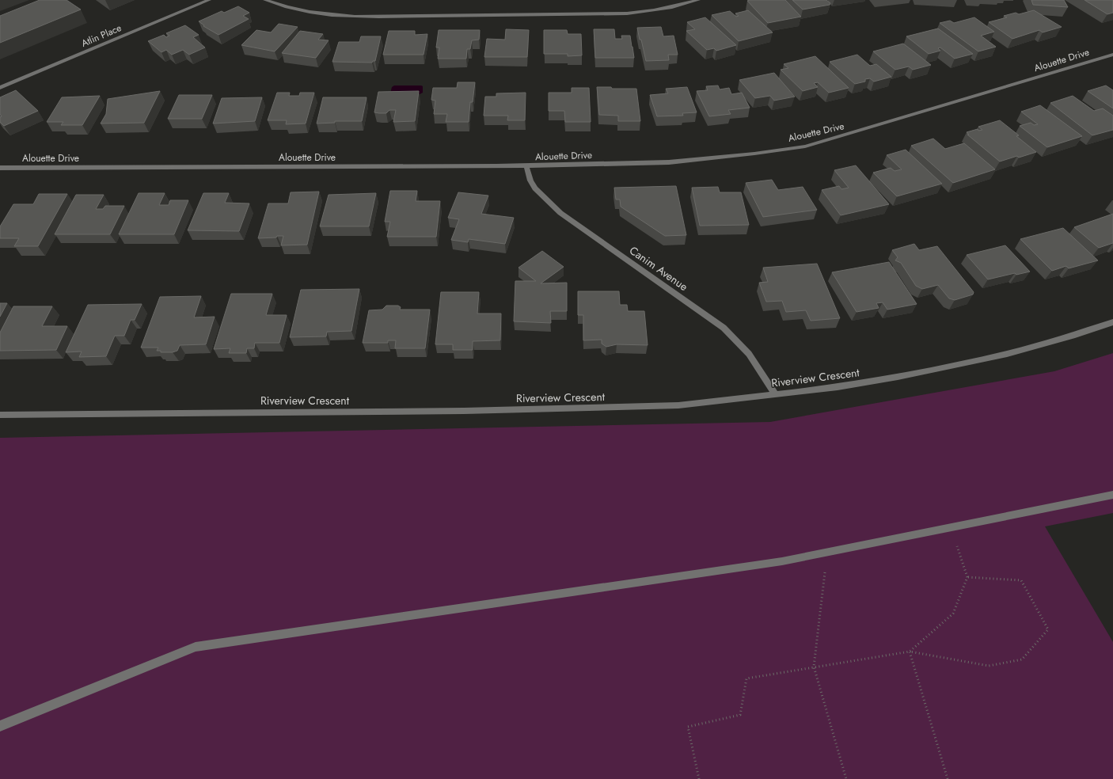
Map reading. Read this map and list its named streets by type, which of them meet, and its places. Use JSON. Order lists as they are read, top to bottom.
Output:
{
  "streets": {
    "street": [
      "Atlin Place",
      "Alouette Drive",
      "Canim Avenue",
      "Riverview Crescent"
    ]
  },
  "crossings": [
    ["Alouette Drive", "Canim Avenue"],
    ["Canim Avenue", "Riverview Crescent"]
  ]
}
